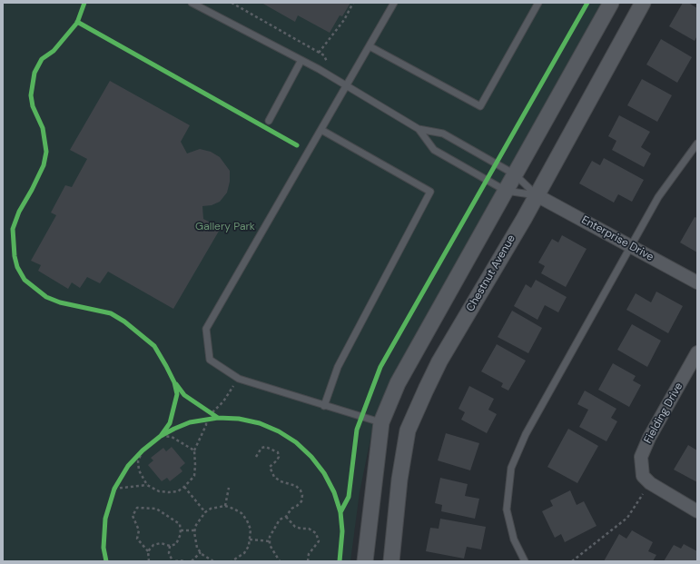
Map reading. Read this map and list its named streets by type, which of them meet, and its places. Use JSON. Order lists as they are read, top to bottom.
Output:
{
  "streets": {
    "street": ["Enterprise Drive", "Chestnut Avenue", "Fielding Drive"]
  },
  "crossings": [
    ["Enterprise Drive", "Chestnut Avenue"]
  ],
  "parks": ["Gallery Park"]
}
